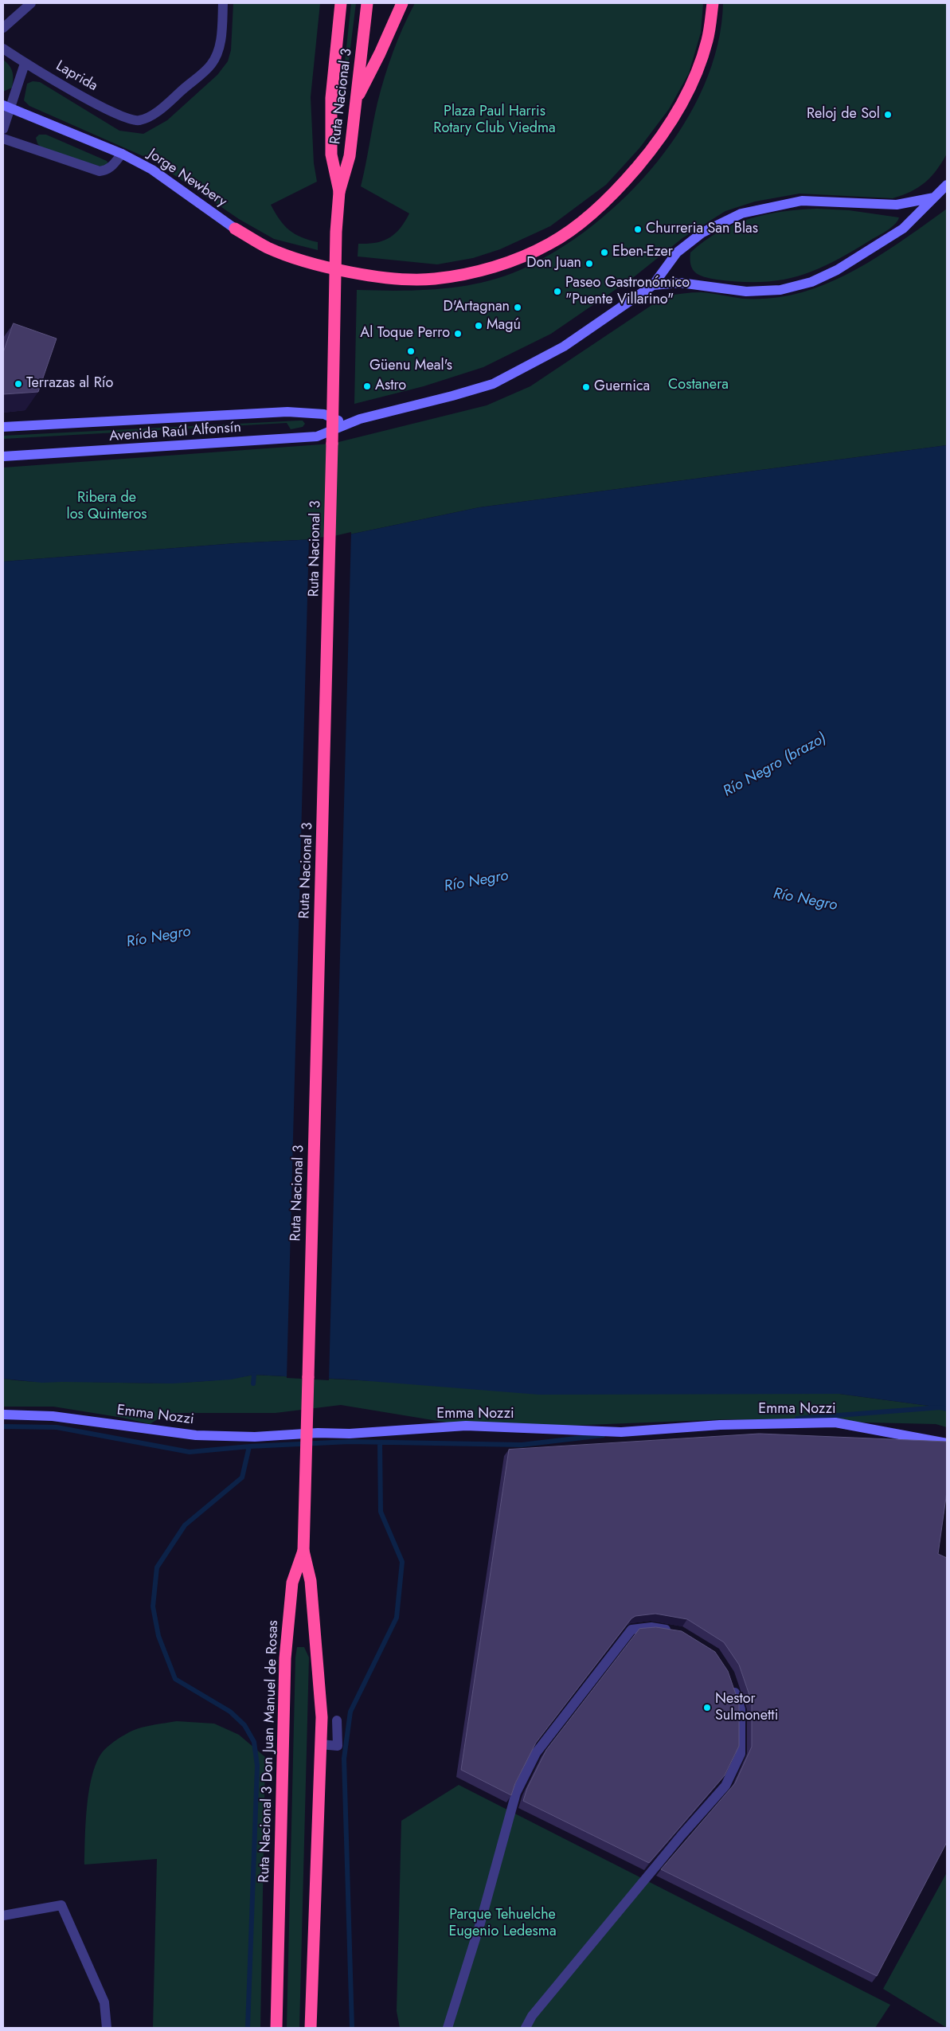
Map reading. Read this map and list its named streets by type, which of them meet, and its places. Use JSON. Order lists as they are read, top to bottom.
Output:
{
  "streets": {
    "highway": ["Ruta Nacional 3", "Ruta Nacional 3 Don Juan Manuel de Rosas"],
    "main road": ["Jorge Newbery", "Avenida Raúl Alfonsín", "Emma Nozzi"],
    "street": ["Laprida"]
  },
  "crossings": [
    ["Ruta Nacional 3", "Ruta Nacional 3 Don Juan Manuel de Rosas"]
  ],
  "water": ["Río Negro (brazo)", "Río Negro"],
  "parks": [
    "Plaza Paul Harris Rotary Club Viedma",
    "Costanera",
    "Ribera de los Quinteros",
    "Parque Tehuelche Eugenio Ledesma"
  ],
  "places": [
    "Reloj de Sol",
    "Churreria San Blas",
    "Eben-Ezer",
    "Don Juan",
    "Paseo Gastronómico \"Puente Villarino\"",
    "D'Artagnan",
    "Magú",
    "Al Toque Perro",
    "Güenu Meal's",
    "Terrazas al Río",
    "Astro",
    "Guernica",
    "Nestor Sulmonetti"
  ]
}
